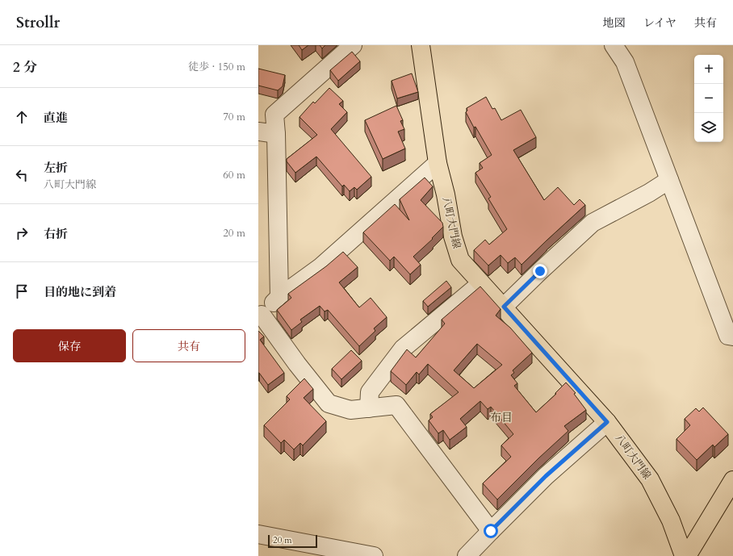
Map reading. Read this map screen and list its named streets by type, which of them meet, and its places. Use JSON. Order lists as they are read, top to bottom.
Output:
{
  "streets": {
    "main road": ["八町大門線"]
  },
  "districts": ["布目"],
  "scale_bar": "20 m",
  "page": {
    "header": "Strollr",
    "nav": ["地図", "レイヤ", "共有"],
    "heading": ["2 分", "徒歩 · 150 m"],
    "map_buttons": ["+", "−"],
    "list": [
      ["直進", "70 m"],
      ["左折", "八町大門線", "60 m"],
      ["右折", "20 m"],
      "目的地に到着"
    ],
    "buttons": ["保存", "共有"],
    "scale": "20 m"
  }
}
